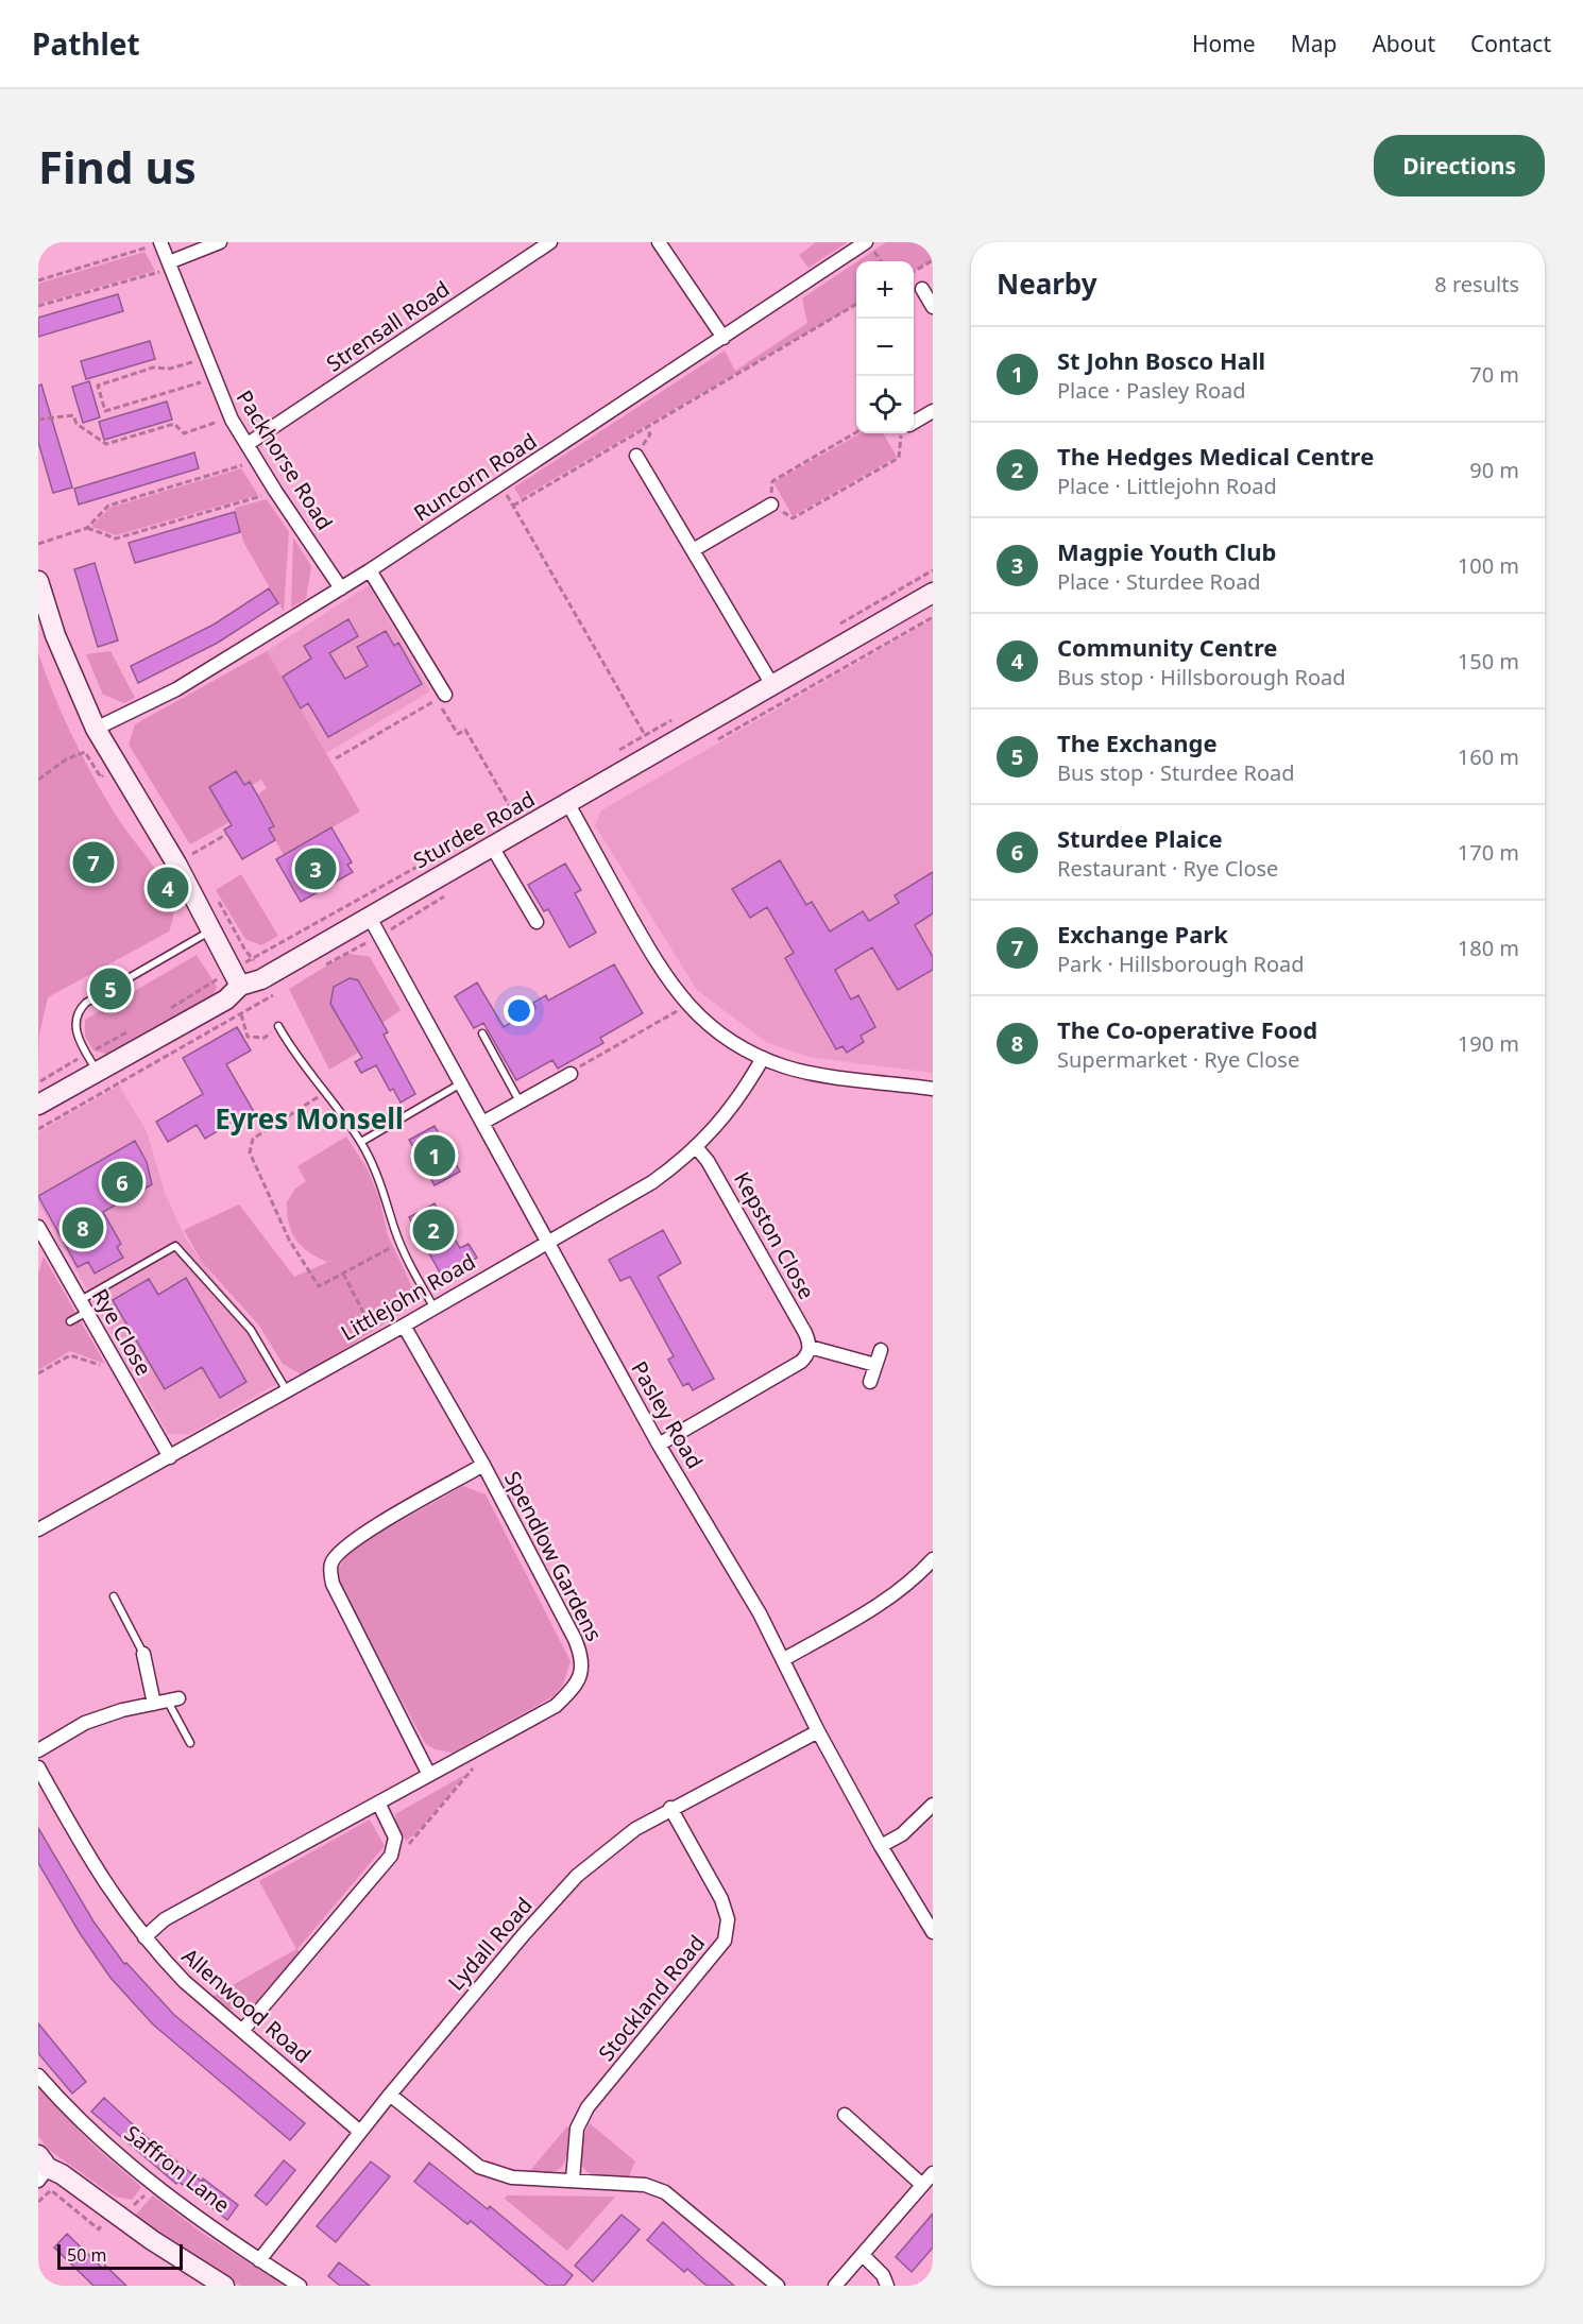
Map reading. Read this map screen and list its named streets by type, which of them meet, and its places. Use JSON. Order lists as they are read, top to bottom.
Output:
{
  "streets": {
    "street": [
      "Strensall Road",
      "Packhorse Road",
      "Runcorn Road",
      "Sturdee Road",
      "Kepston Close",
      "Littlejohn Road",
      "Rye Close",
      "Pasley Road",
      "Spendlow Gardens",
      "Lydall Road",
      "Stockland Road",
      "Allenwood Road",
      "Saffron Lane"
    ]
  },
  "crossings": [
    ["Strensall Road", "Packhorse Road"],
    ["Packhorse Road", "Runcorn Road"],
    ["Sturdee Road", "Pasley Road"],
    ["Kepston Close", "Littlejohn Road"],
    ["Littlejohn Road", "Rye Close"],
    ["Littlejohn Road", "Pasley Road"],
    ["Littlejohn Road", "Spendlow Gardens"],
    ["Pasley Road", "Lydall Road"],
    ["Spendlow Gardens", "Allenwood Road"],
    ["Lydall Road", "Stockland Road"],
    ["Lydall Road", "Allenwood Road"],
    ["Lydall Road", "Saffron Lane"]
  ],
  "districts": ["Eyres Monsell"],
  "scale_bar": "50 m",
  "page": {
    "header": "Pathlet",
    "nav": [
      "Home",
      "Map",
      "About",
      "Contact"
    ],
    "buttons": "Directions",
    "title": "Find us",
    "heading": ["Nearby", "8 results"],
    "map_buttons": ["+", "−"],
    "list": [
      {
        "mark": "1",
        "name": "St John Bosco Hall",
        "note": "Place · Pasley Road",
        "value": "70 m"
      },
      {
        "mark": "2",
        "name": "The Hedges Medical Centre",
        "note": "Place · Littlejohn Road",
        "value": "90 m"
      },
      {
        "mark": "3",
        "name": "Magpie Youth Club",
        "note": "Place · Sturdee Road",
        "value": "100 m"
      },
      {
        "mark": "4",
        "name": "Community Centre",
        "note": "Bus stop · Hillsborough Road",
        "value": "150 m"
      },
      {
        "mark": "5",
        "name": "The Exchange",
        "note": "Bus stop · Sturdee Road",
        "value": "160 m"
      },
      {
        "mark": "6",
        "name": "Sturdee Plaice",
        "note": "Restaurant · Rye Close",
        "value": "170 m"
      },
      {
        "mark": "7",
        "name": "Exchange Park",
        "note": "Park · Hillsborough Road",
        "value": "180 m"
      },
      {
        "mark": "8",
        "name": "The Co-operative Food",
        "note": "Supermarket · Rye Close",
        "value": "190 m"
      }
    ],
    "pins": [
      "7",
      "3",
      "4",
      "5",
      "1",
      "6",
      "8",
      "2"
    ],
    "scale": "50 m"
  }
}
